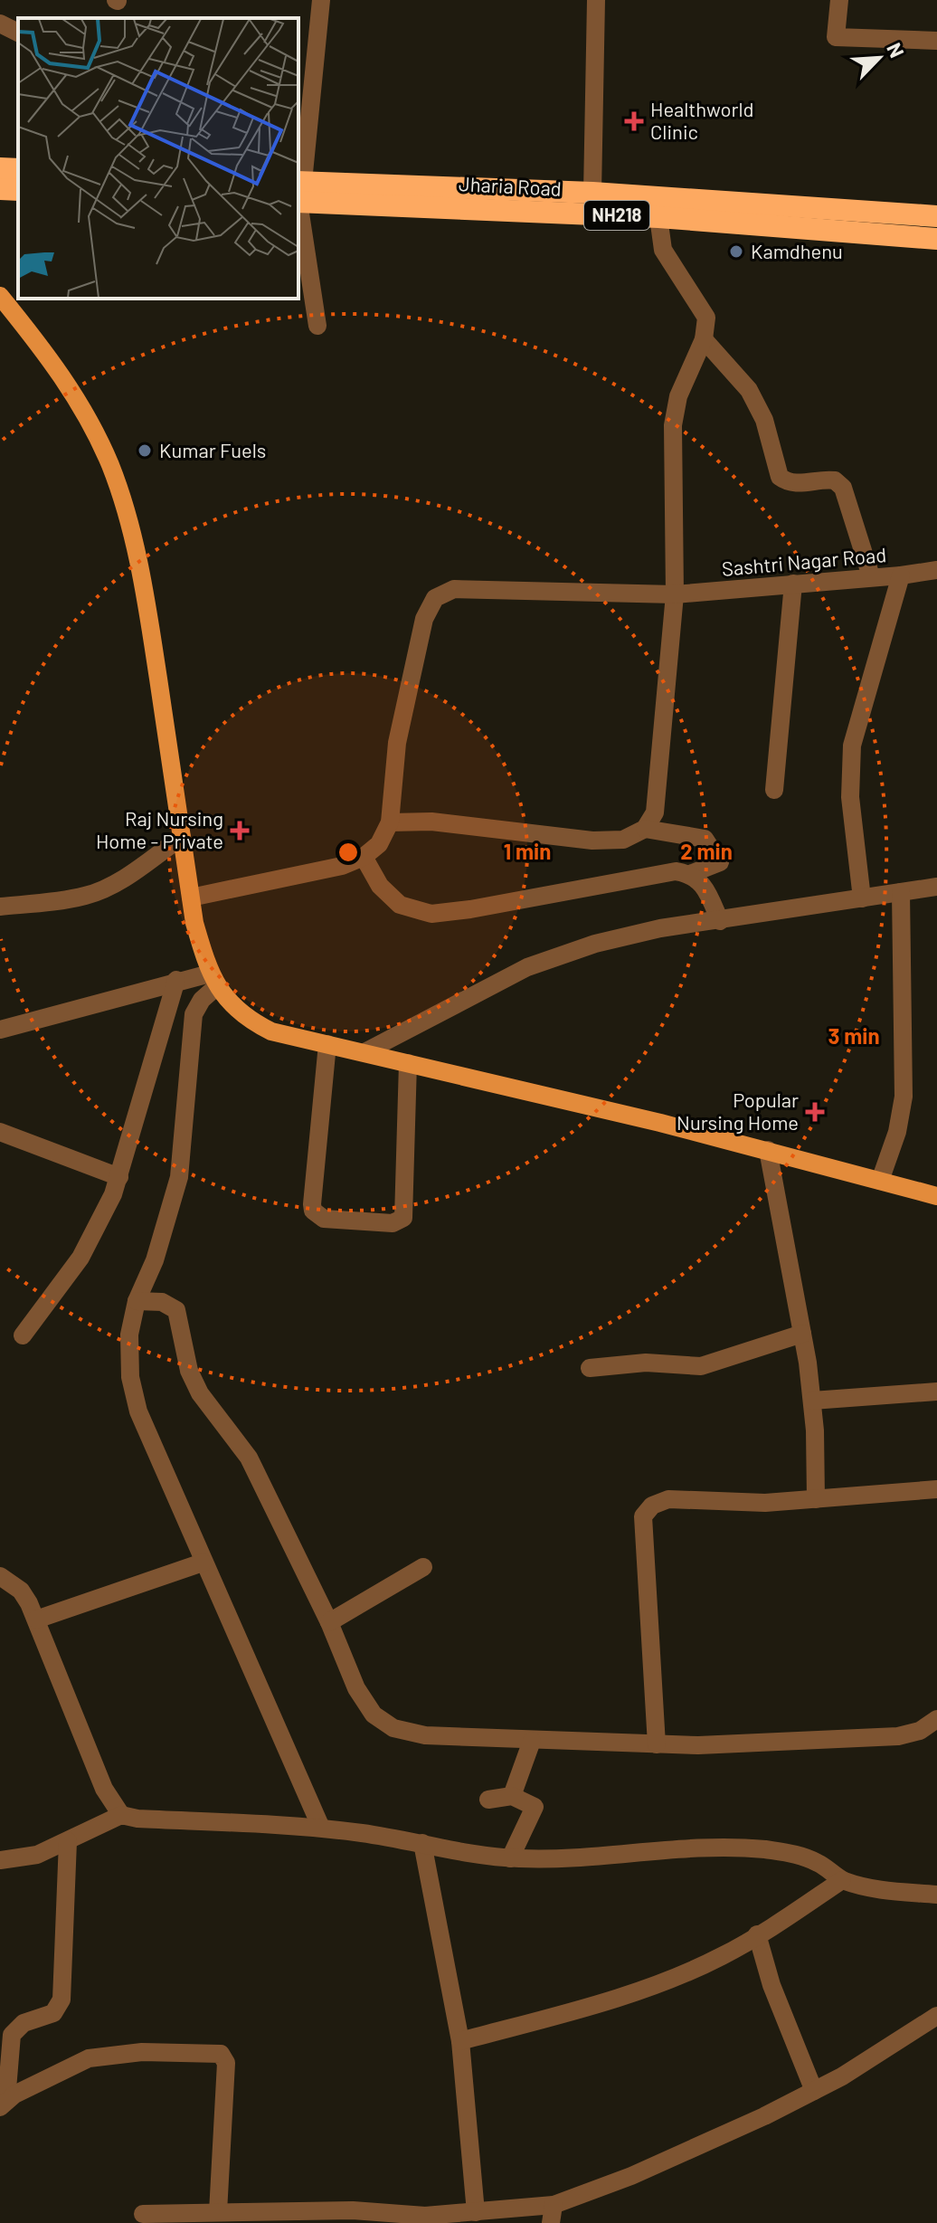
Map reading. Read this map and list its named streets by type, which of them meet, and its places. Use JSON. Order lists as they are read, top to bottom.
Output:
{
  "streets": {
    "highway": ["Jharia Road", "NH218"],
    "street": ["Sashtri Nagar Road"]
  },
  "places": {
    "health": ["Healthworld Clinic", "Raj Nursing Home - Private", "Popular Nursing Home"],
    "other": ["Kamdhenu", "Kumar Fuels"]
  },
  "north": "top right",
  "rings": ["1 min", "2 min", "3 min"]
}
